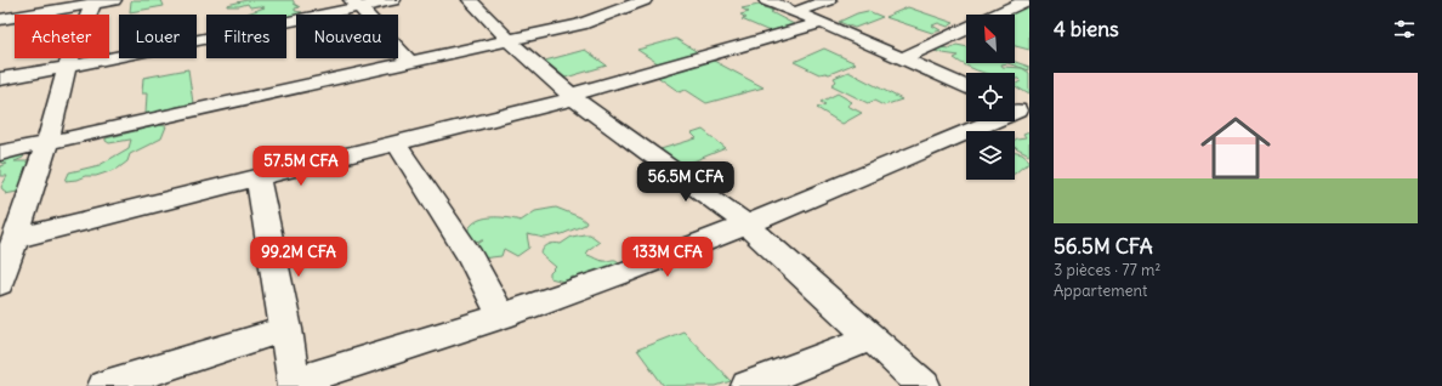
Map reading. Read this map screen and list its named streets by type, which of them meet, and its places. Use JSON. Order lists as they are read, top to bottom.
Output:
{
  "north": "top left",
  "page": {
    "heading": "4 biens",
    "chip": [
      "Acheter",
      "Louer",
      "Filtres",
      "Nouveau"
    ],
    "list": [
      {
        "name": "56.5M CFA",
        "note": "3 pièces · 77 m² · Appartement"
      }
    ],
    "price": [
      "57.5M CFA",
      "56.5M CFA",
      "99.2M CFA",
      "133M CFA"
    ]
  }
}
